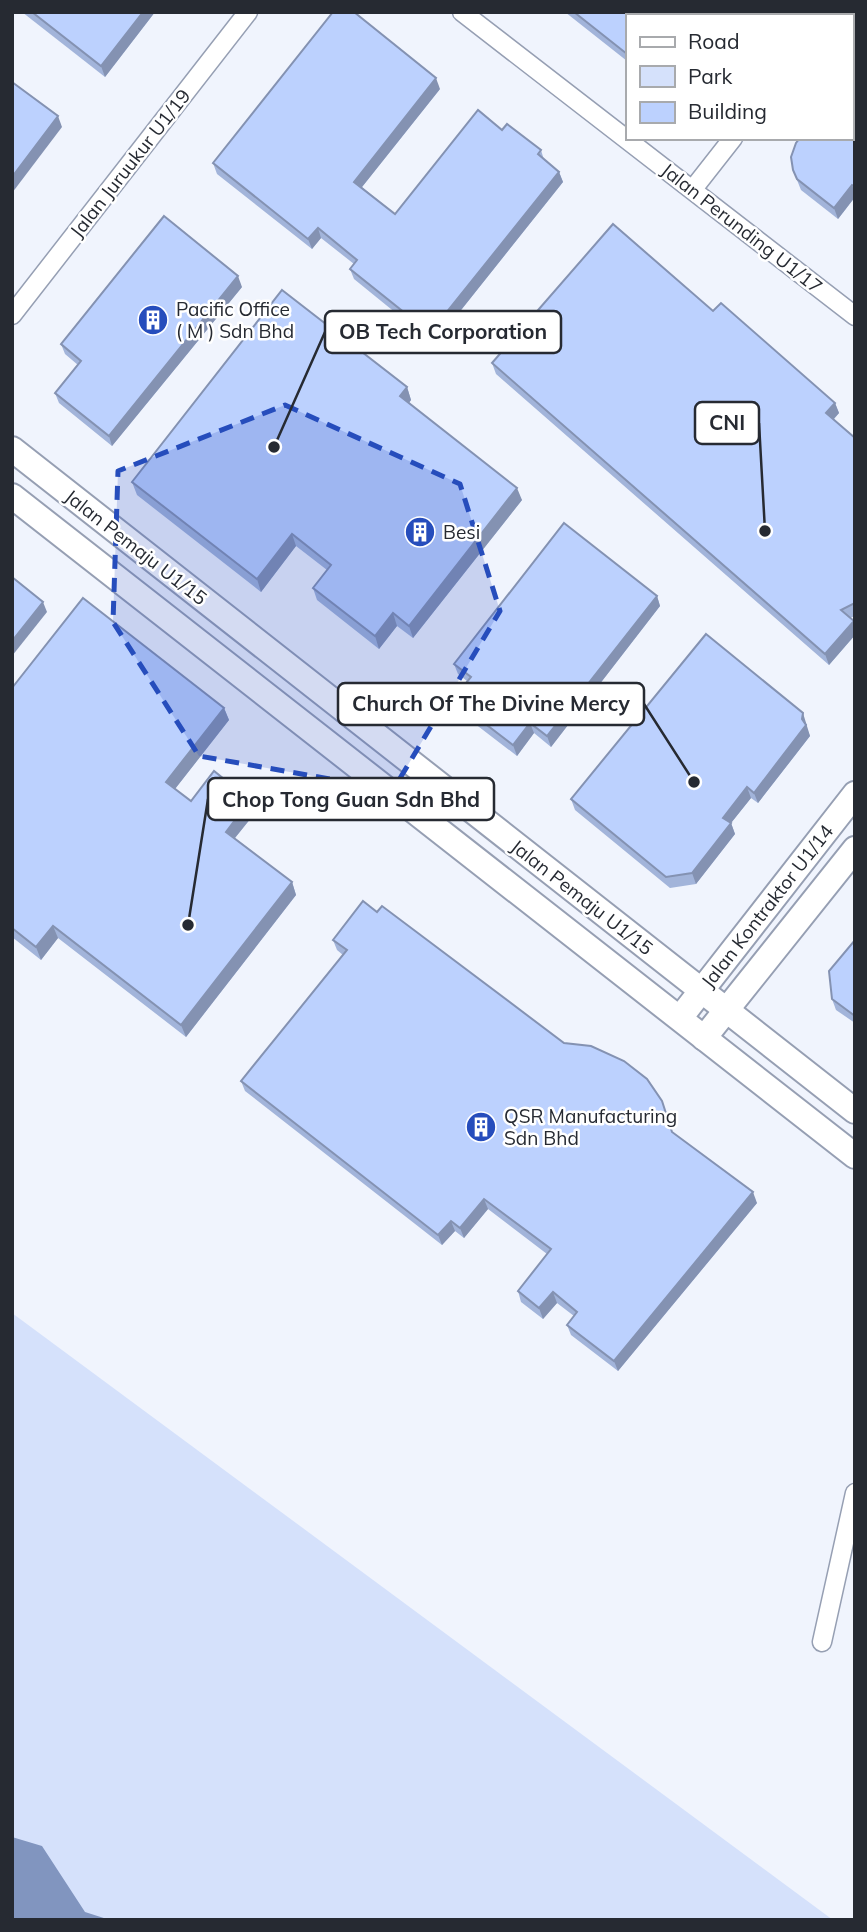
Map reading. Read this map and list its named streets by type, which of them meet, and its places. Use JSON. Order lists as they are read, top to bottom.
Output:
{
  "streets": {
    "street": [
      "Jalan Juruukur U1/19",
      "Jalan Perunding U1/17",
      "Jalan Pemaju U1/15",
      "Jalan Kontraktor U1/14"
    ]
  },
  "crossings": [
    ["Jalan Pemaju U1/15", "Jalan Kontraktor U1/14"]
  ],
  "places": {
    "building": ["Pacific Office ( M ) Sdn Bhd", "Besi", "QSR Manufacturing Sdn Bhd"],
    "other": [
      "OB Tech Corporation",
      "CNI",
      "Church Of The Divine Mercy",
      "Chop Tong Guan Sdn Bhd"
    ]
  },
  "legend": ["Road", "Park", "Building"]
}
